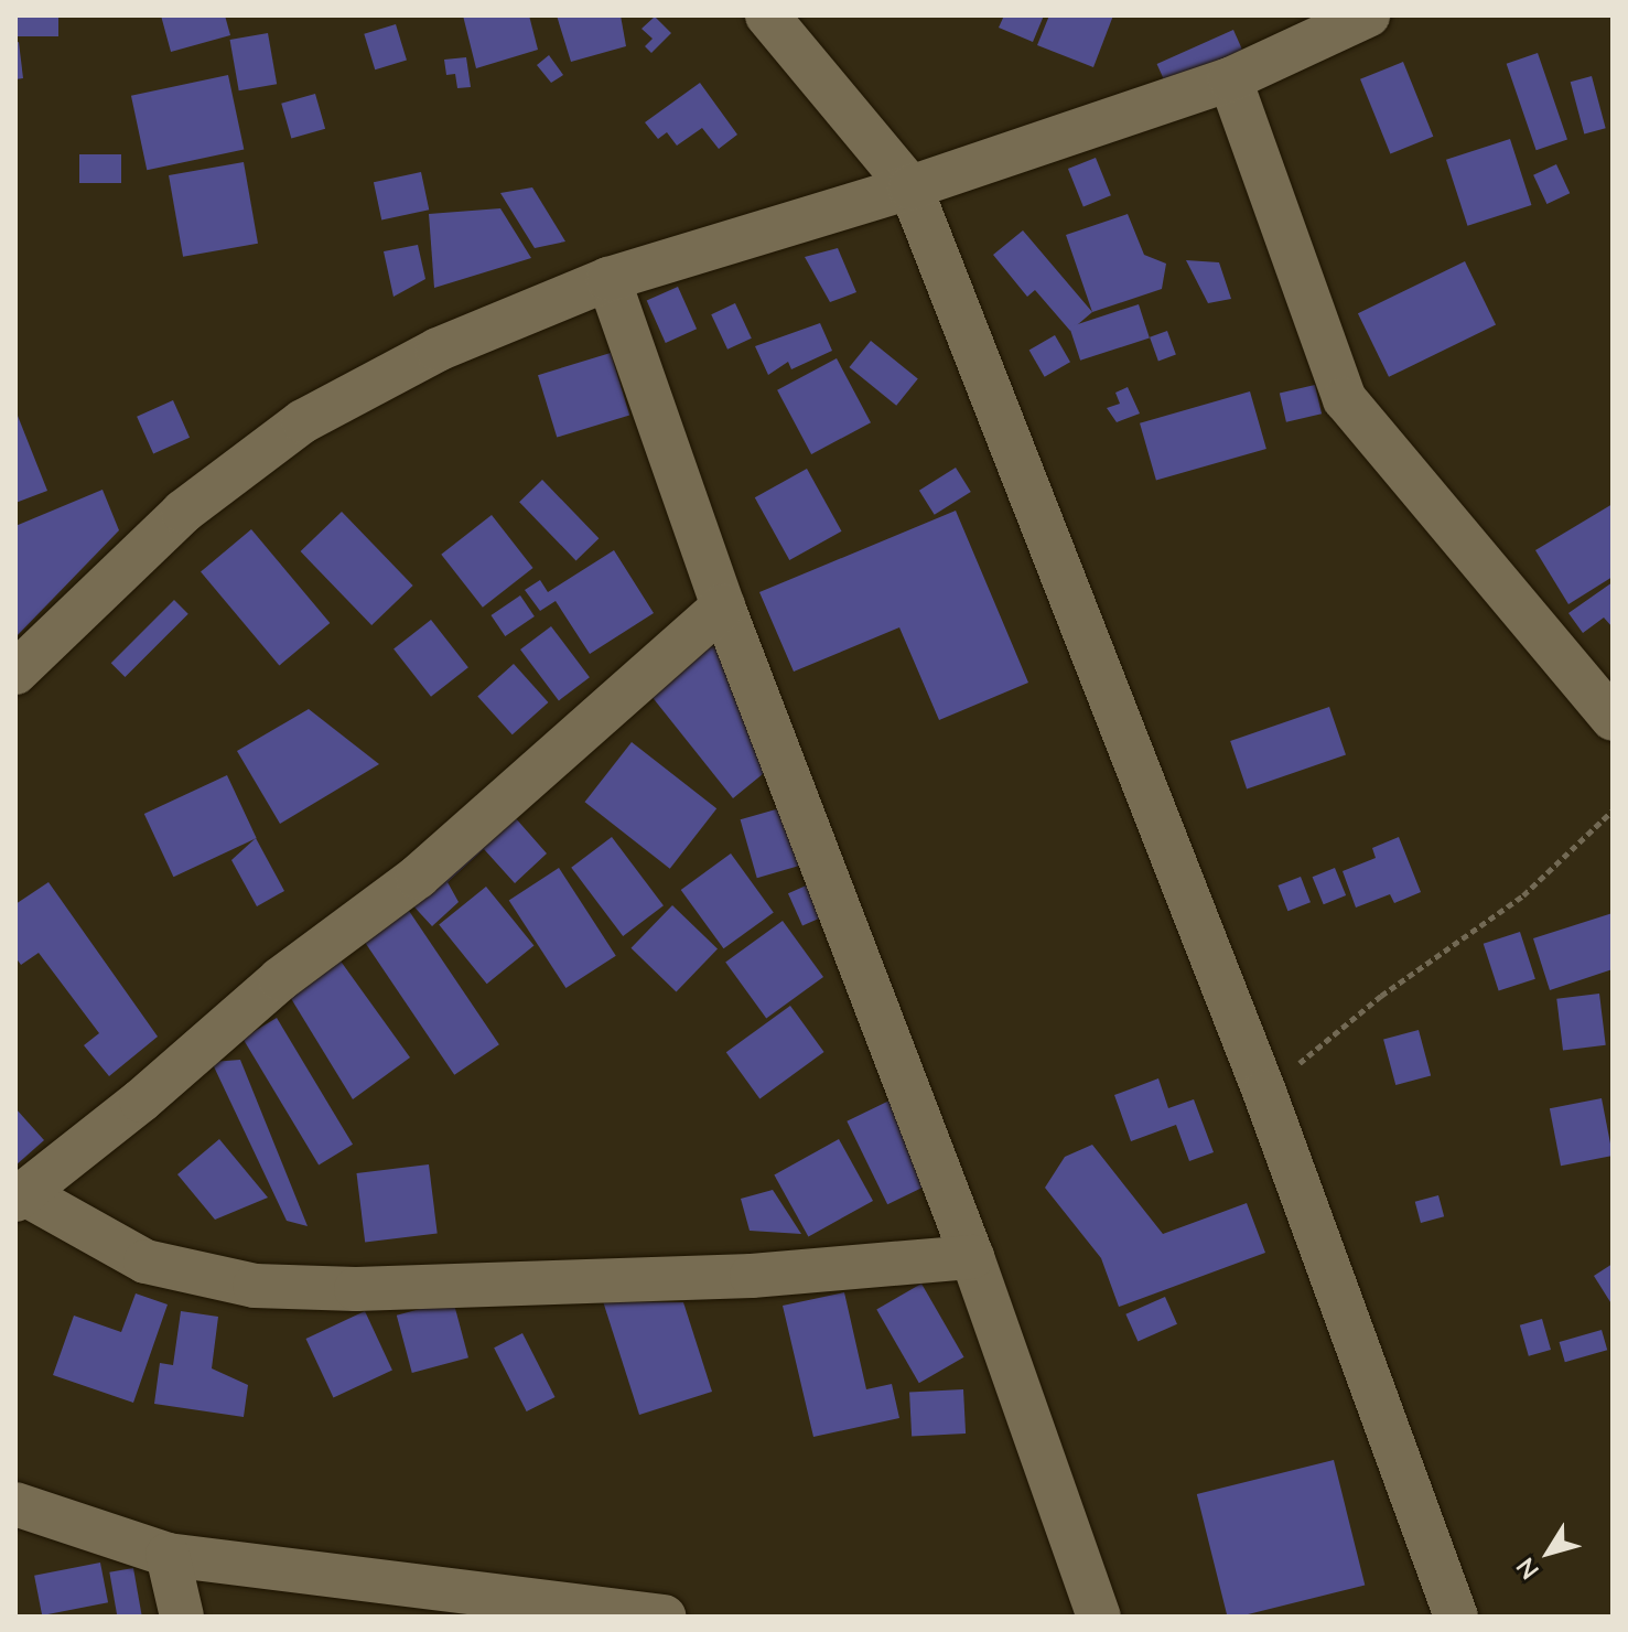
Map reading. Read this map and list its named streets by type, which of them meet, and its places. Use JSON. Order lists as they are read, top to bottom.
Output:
{
  "north": "bottom left"
}
